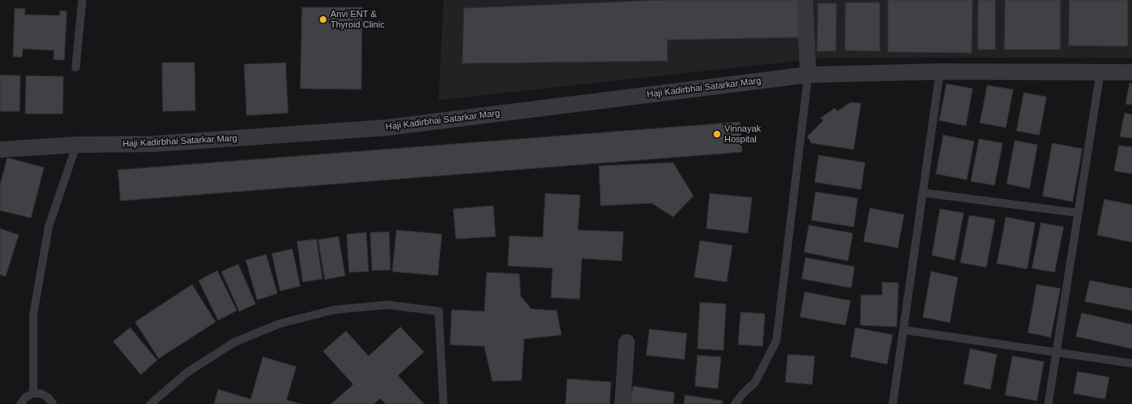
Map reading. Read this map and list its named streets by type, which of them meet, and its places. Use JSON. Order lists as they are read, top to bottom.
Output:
{
  "streets": {
    "street": ["Haji Kadirbhai Satarkar Marg"]
  },
  "places": ["Anvi ENT & Thyroid Clinic", "Vinnayak Hospital"]
}
